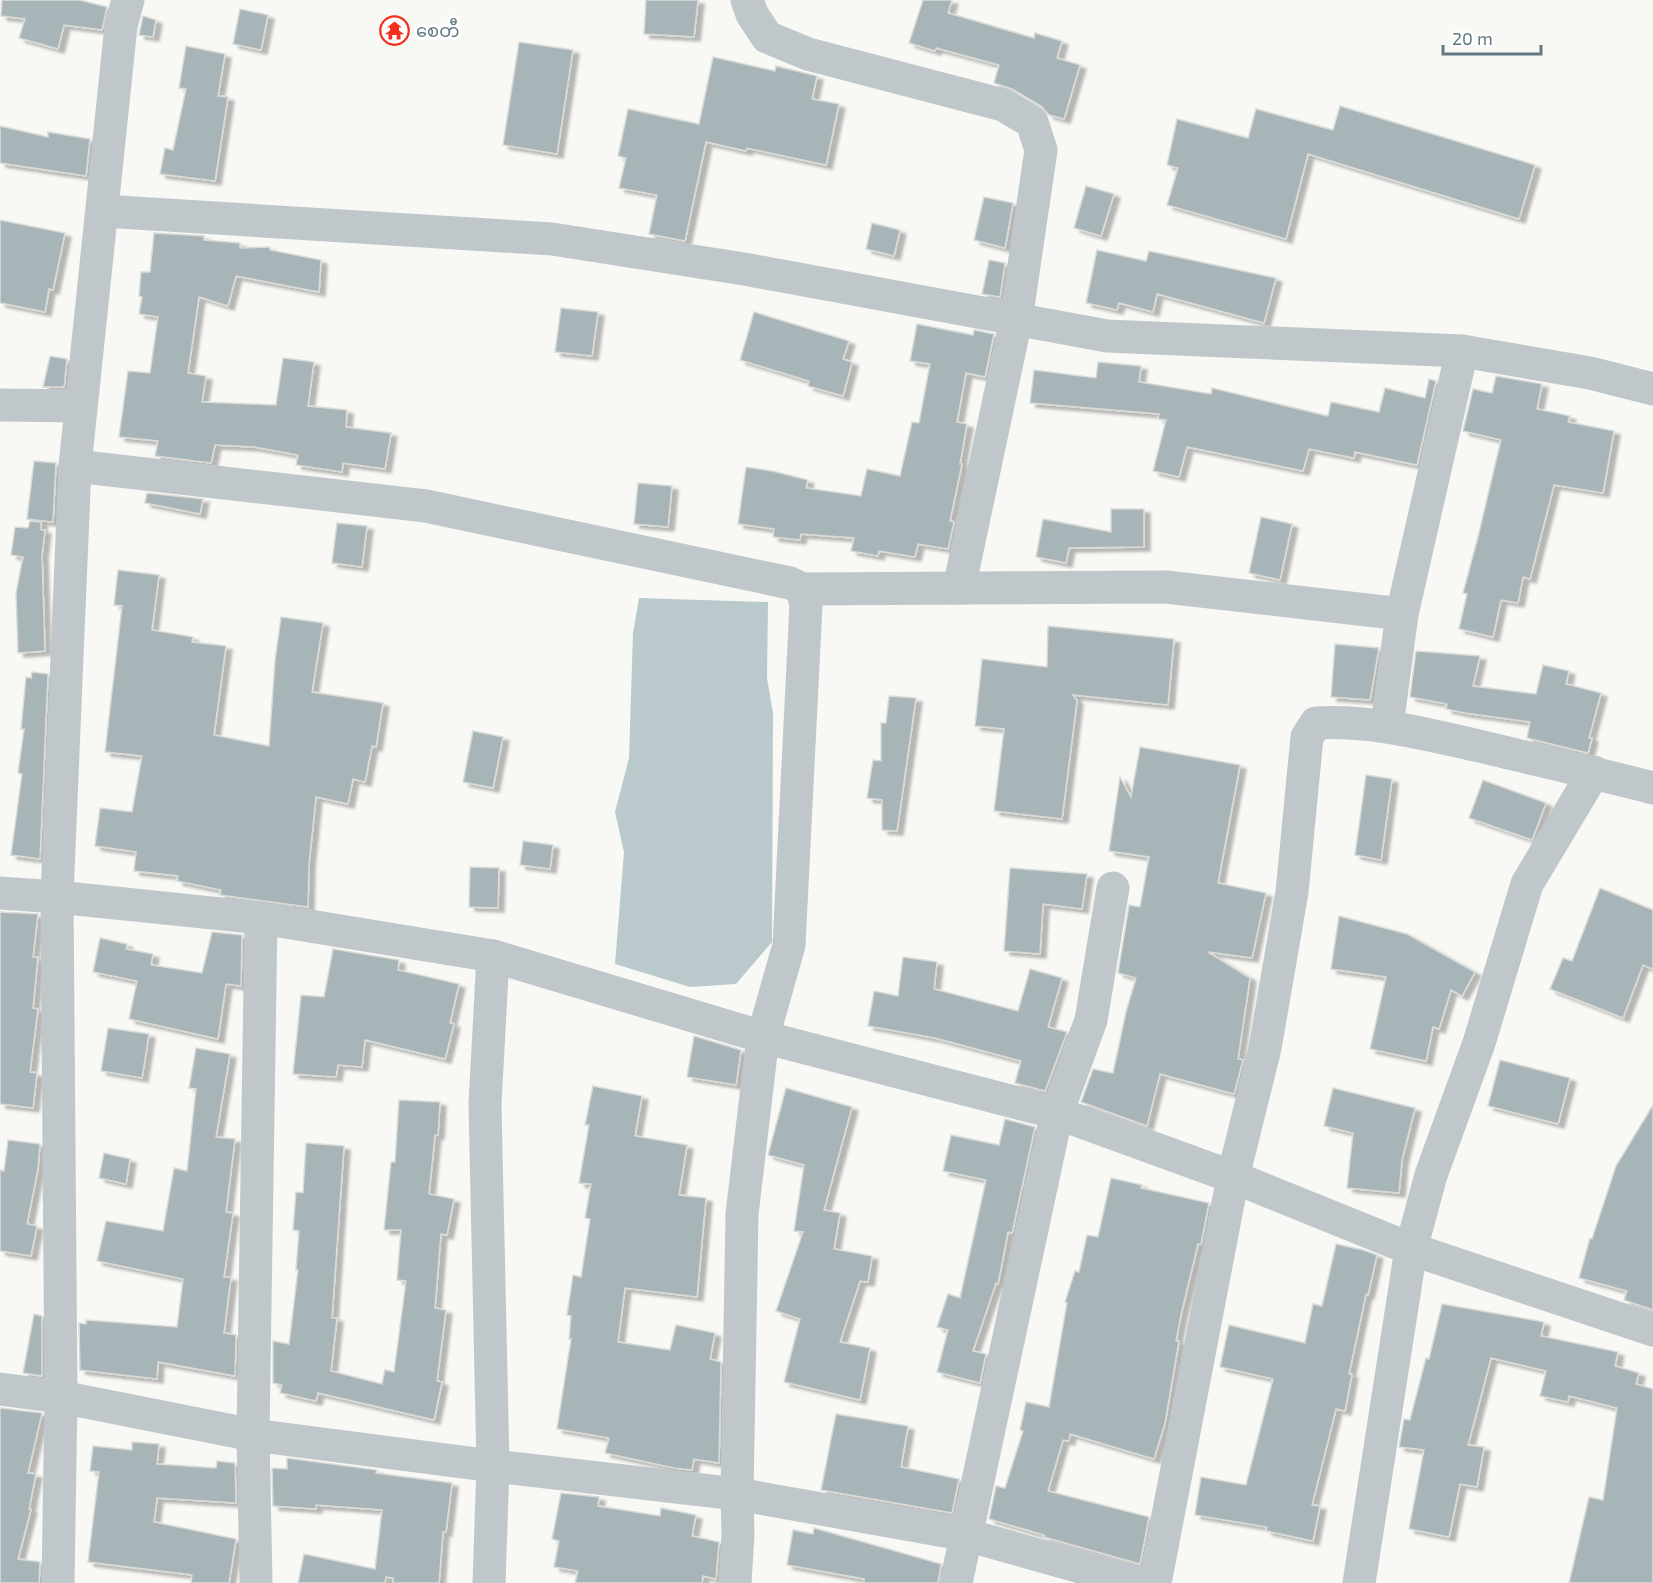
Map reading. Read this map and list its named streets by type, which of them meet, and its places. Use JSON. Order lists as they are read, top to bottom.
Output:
{
  "places": {
    "temple": ["စေတီ"]
  },
  "scale_bar": "20 m"
}
